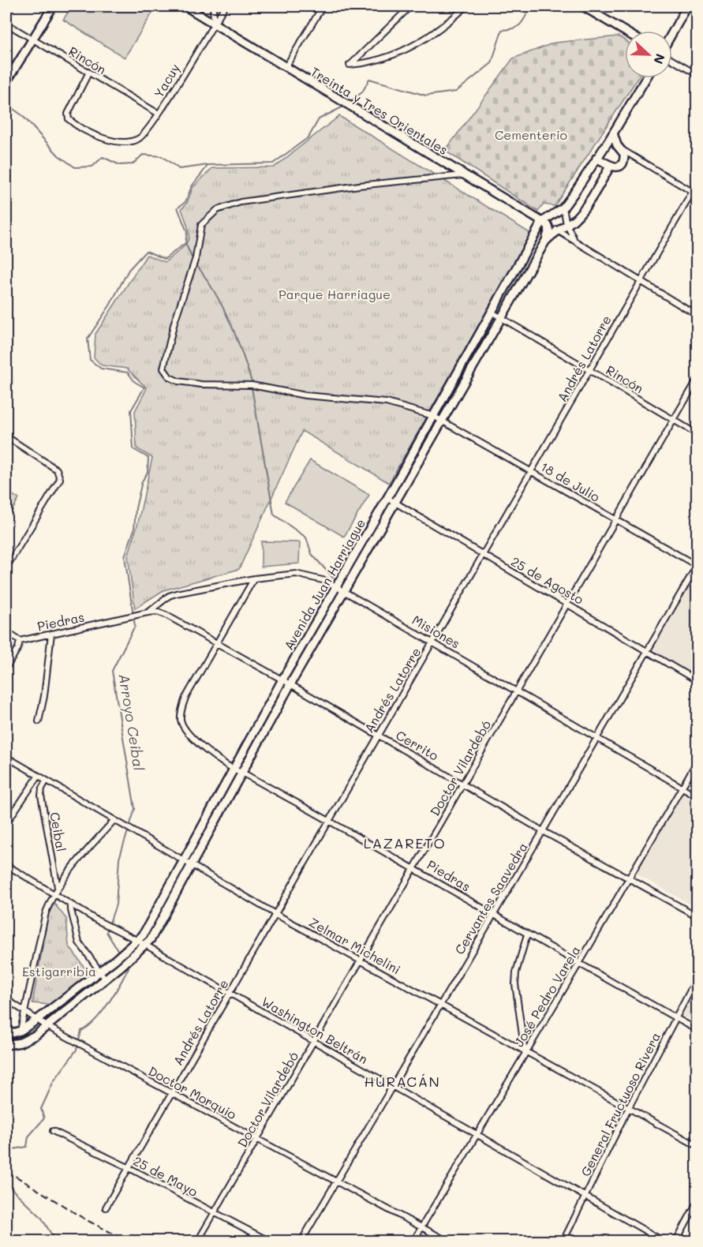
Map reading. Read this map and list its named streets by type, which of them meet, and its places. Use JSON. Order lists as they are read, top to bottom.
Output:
{
  "streets": {
    "street": [
      "Rincón",
      "Yacuy",
      "Treinta y Tres Orientales",
      "Andrés Latorre",
      "18 de Julio",
      "25 de Agosto",
      "Avenida Juan Harriague",
      "Piedras",
      "Misiones",
      "Cerrito",
      "Doctor Vilardebó",
      "Ceibal",
      "Cervantes Saavedra",
      "Zelmar Michelini",
      "José Pedro Varela",
      "Washington Beltrán",
      "Doctor Morquio",
      "General Fructuoso Rivera",
      "25 de Mayo"
    ]
  },
  "crossings": [
    ["Rincón", "Yacuy"],
    ["Rincón", "Andrés Latorre"],
    ["Rincón", "Avenida Juan Harriague"],
    ["Rincón", "Doctor Vilardebó"],
    ["Yacuy", "Treinta y Tres Orientales"],
    ["Treinta y Tres Orientales", "18 de Julio"],
    ["Treinta y Tres Orientales", "Avenida Juan Harriague"],
    ["Andrés Latorre", "18 de Julio"],
    ["Andrés Latorre", "25 de Agosto"],
    ["Andrés Latorre", "Piedras"],
    ["Andrés Latorre", "Misiones"],
    ["Andrés Latorre", "Cerrito"],
    ["Andrés Latorre", "Zelmar Michelini"],
    ["Andrés Latorre", "Washington Beltrán"],
    ["Andrés Latorre", "Doctor Morquio"],
    ["Andrés Latorre", "25 de Mayo"],
    ["18 de Julio", "Avenida Juan Harriague"],
    ["18 de Julio", "Doctor Vilardebó"],
    ["18 de Julio", "Cervantes Saavedra"],
    ["25 de Agosto", "Avenida Juan Harriague"],
    ["25 de Agosto", "Doctor Vilardebó"],
    ["25 de Agosto", "Cervantes Saavedra"],
    ["Avenida Juan Harriague", "Piedras"],
    ["Avenida Juan Harriague", "Misiones"],
    ["Avenida Juan Harriague", "Cerrito"],
    ["Avenida Juan Harriague", "Zelmar Michelini"],
    ["Avenida Juan Harriague", "Washington Beltrán"],
    ["Avenida Juan Harriague", "Doctor Morquio"],
    ["Piedras", "Cerrito"],
    ["Piedras", "Doctor Vilardebó"],
    ["Piedras", "Cervantes Saavedra"],
    ["Piedras", "José Pedro Varela"],
    ["Piedras", "General Fructuoso Rivera"],
    ["Misiones", "Cerrito"],
    ["Misiones", "Doctor Vilardebó"],
    ["Misiones", "Cervantes Saavedra"],
    ["Misiones", "José Pedro Varela"],
    ["Cerrito", "Doctor Vilardebó"],
    ["Cerrito", "Cervantes Saavedra"],
    ["Cerrito", "José Pedro Varela"],
    ["Doctor Vilardebó", "Zelmar Michelini"],
    ["Doctor Vilardebó", "Washington Beltrán"],
    ["Doctor Vilardebó", "Doctor Morquio"],
    ["Doctor Vilardebó", "25 de Mayo"],
    ["Ceibal", "Zelmar Michelini"],
    ["Cervantes Saavedra", "Zelmar Michelini"],
    ["Cervantes Saavedra", "Washington Beltrán"],
    ["Cervantes Saavedra", "Doctor Morquio"],
    ["Zelmar Michelini", "José Pedro Varela"],
    ["Zelmar Michelini", "General Fructuoso Rivera"],
    ["José Pedro Varela", "Washington Beltrán"],
    ["José Pedro Varela", "Doctor Morquio"],
    ["Washington Beltrán", "General Fructuoso Rivera"]
  ],
  "districts": ["LAZARETO", "HURACÁN"],
  "water": ["Arroyo Ceibal"],
  "parks": ["Cementerio", "Parque Harriague", "Estigarribia"],
  "north": "right"
}
